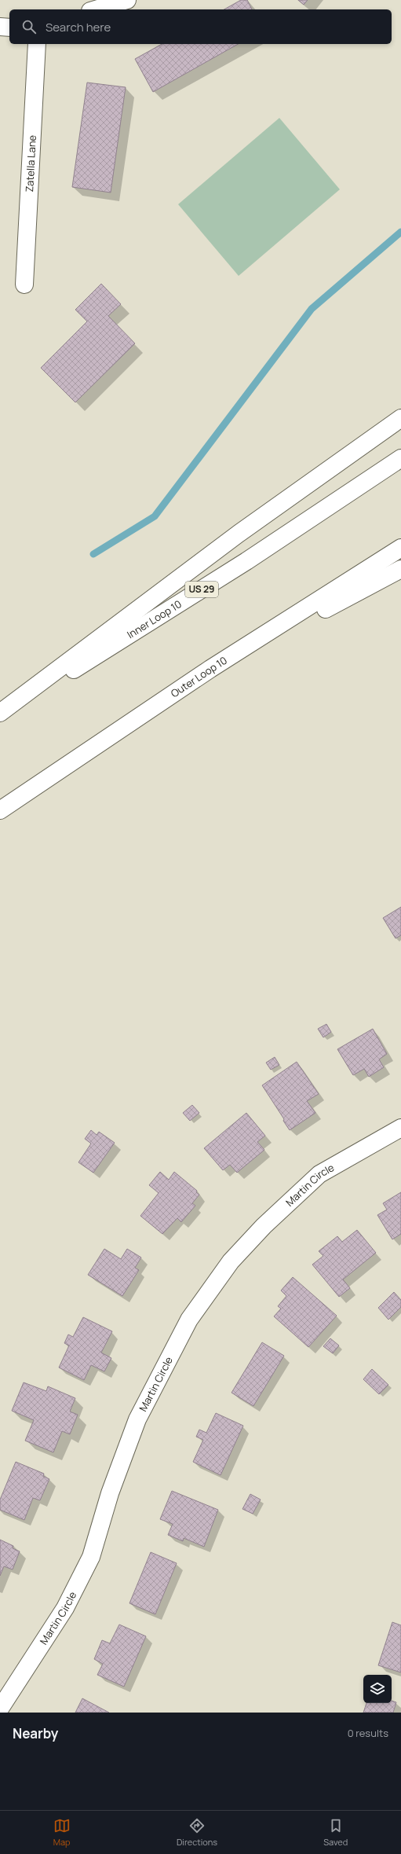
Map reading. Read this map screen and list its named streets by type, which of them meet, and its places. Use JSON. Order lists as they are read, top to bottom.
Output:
{
  "streets": {
    "main road": [
      "Zatella Lane",
      "US 29",
      "Inner Loop 10",
      "Outer Loop 10",
      "Martin Circle"
    ]
  },
  "page": {
    "search": "Search here",
    "heading": ["Nearby", "0 results"],
    "nav": ["Map", "Directions", "Saved"]
  }
}
